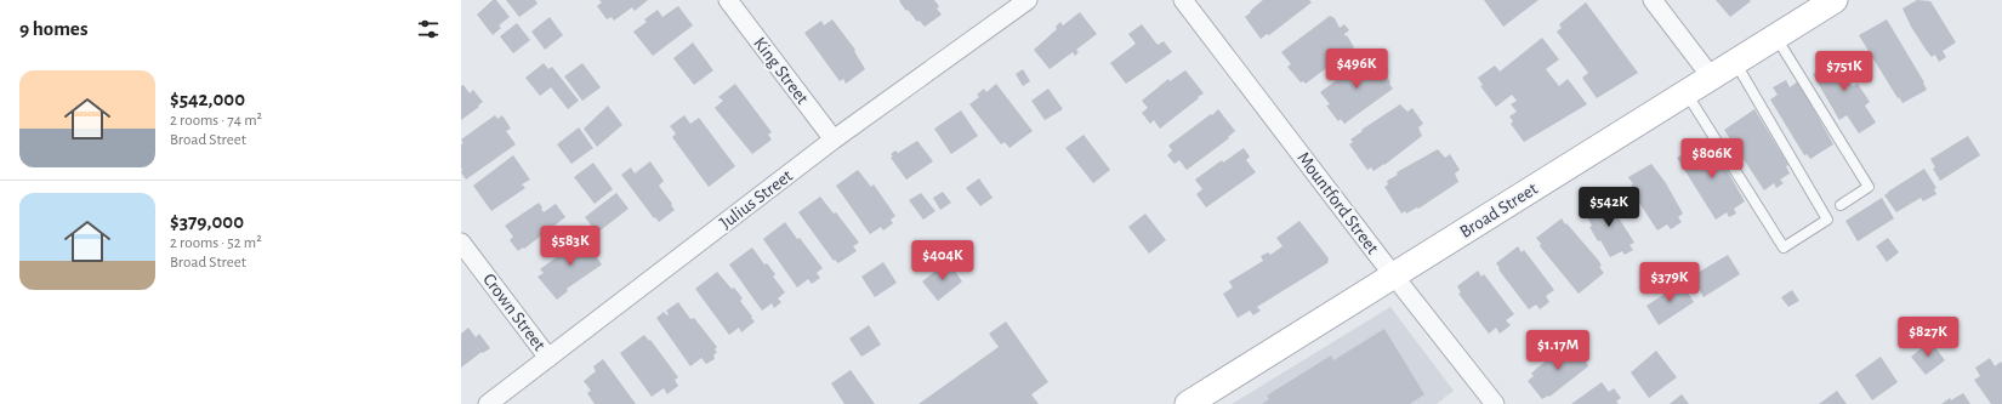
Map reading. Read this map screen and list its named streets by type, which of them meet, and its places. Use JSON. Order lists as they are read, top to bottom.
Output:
{
  "streets": {
    "main road": ["Broad Street"],
    "street": [
      "King Street",
      "Julius Street",
      "Mountford Street",
      "Crown Street"
    ]
  },
  "crossings": [
    ["King Street", "Julius Street"],
    ["Julius Street", "Crown Street"],
    ["Mountford Street", "Broad Street"]
  ],
  "page": {
    "heading": "9 homes",
    "price": [
      "$496K",
      "$751K",
      "$806K",
      "$542K",
      "$583K",
      "$404K",
      "$379K",
      "$827K",
      "$1.17M"
    ],
    "list": [
      {
        "name": "$542,000",
        "note": "2 rooms · 74 m² · Broad Street"
      },
      {
        "name": "$379,000",
        "note": "2 rooms · 52 m² · Broad Street"
      }
    ]
  }
}
